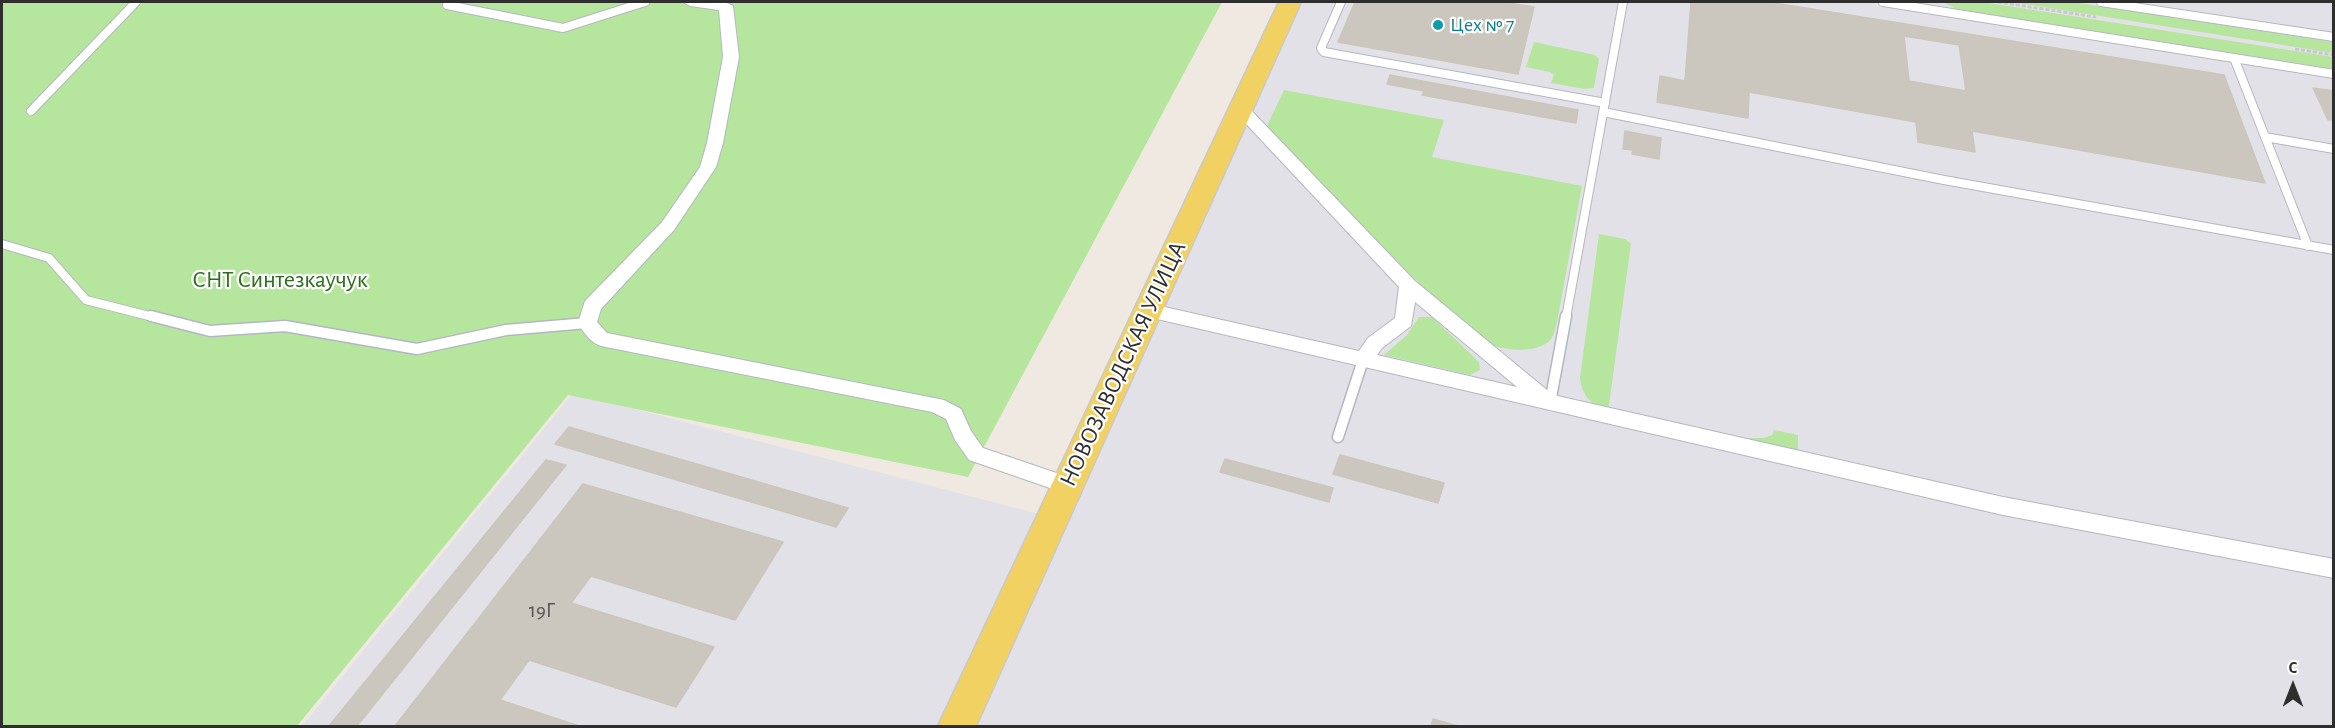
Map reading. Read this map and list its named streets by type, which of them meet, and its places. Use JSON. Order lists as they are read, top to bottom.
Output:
{
  "streets": {
    "main road": ["НОВОЗАВОДСКАЯ УЛИЦА"]
  },
  "parks": ["СНТ Синтезкаучук"],
  "places": ["Цех № 7"],
  "house_numbers": ["19Г"],
  "north": "top"
}
